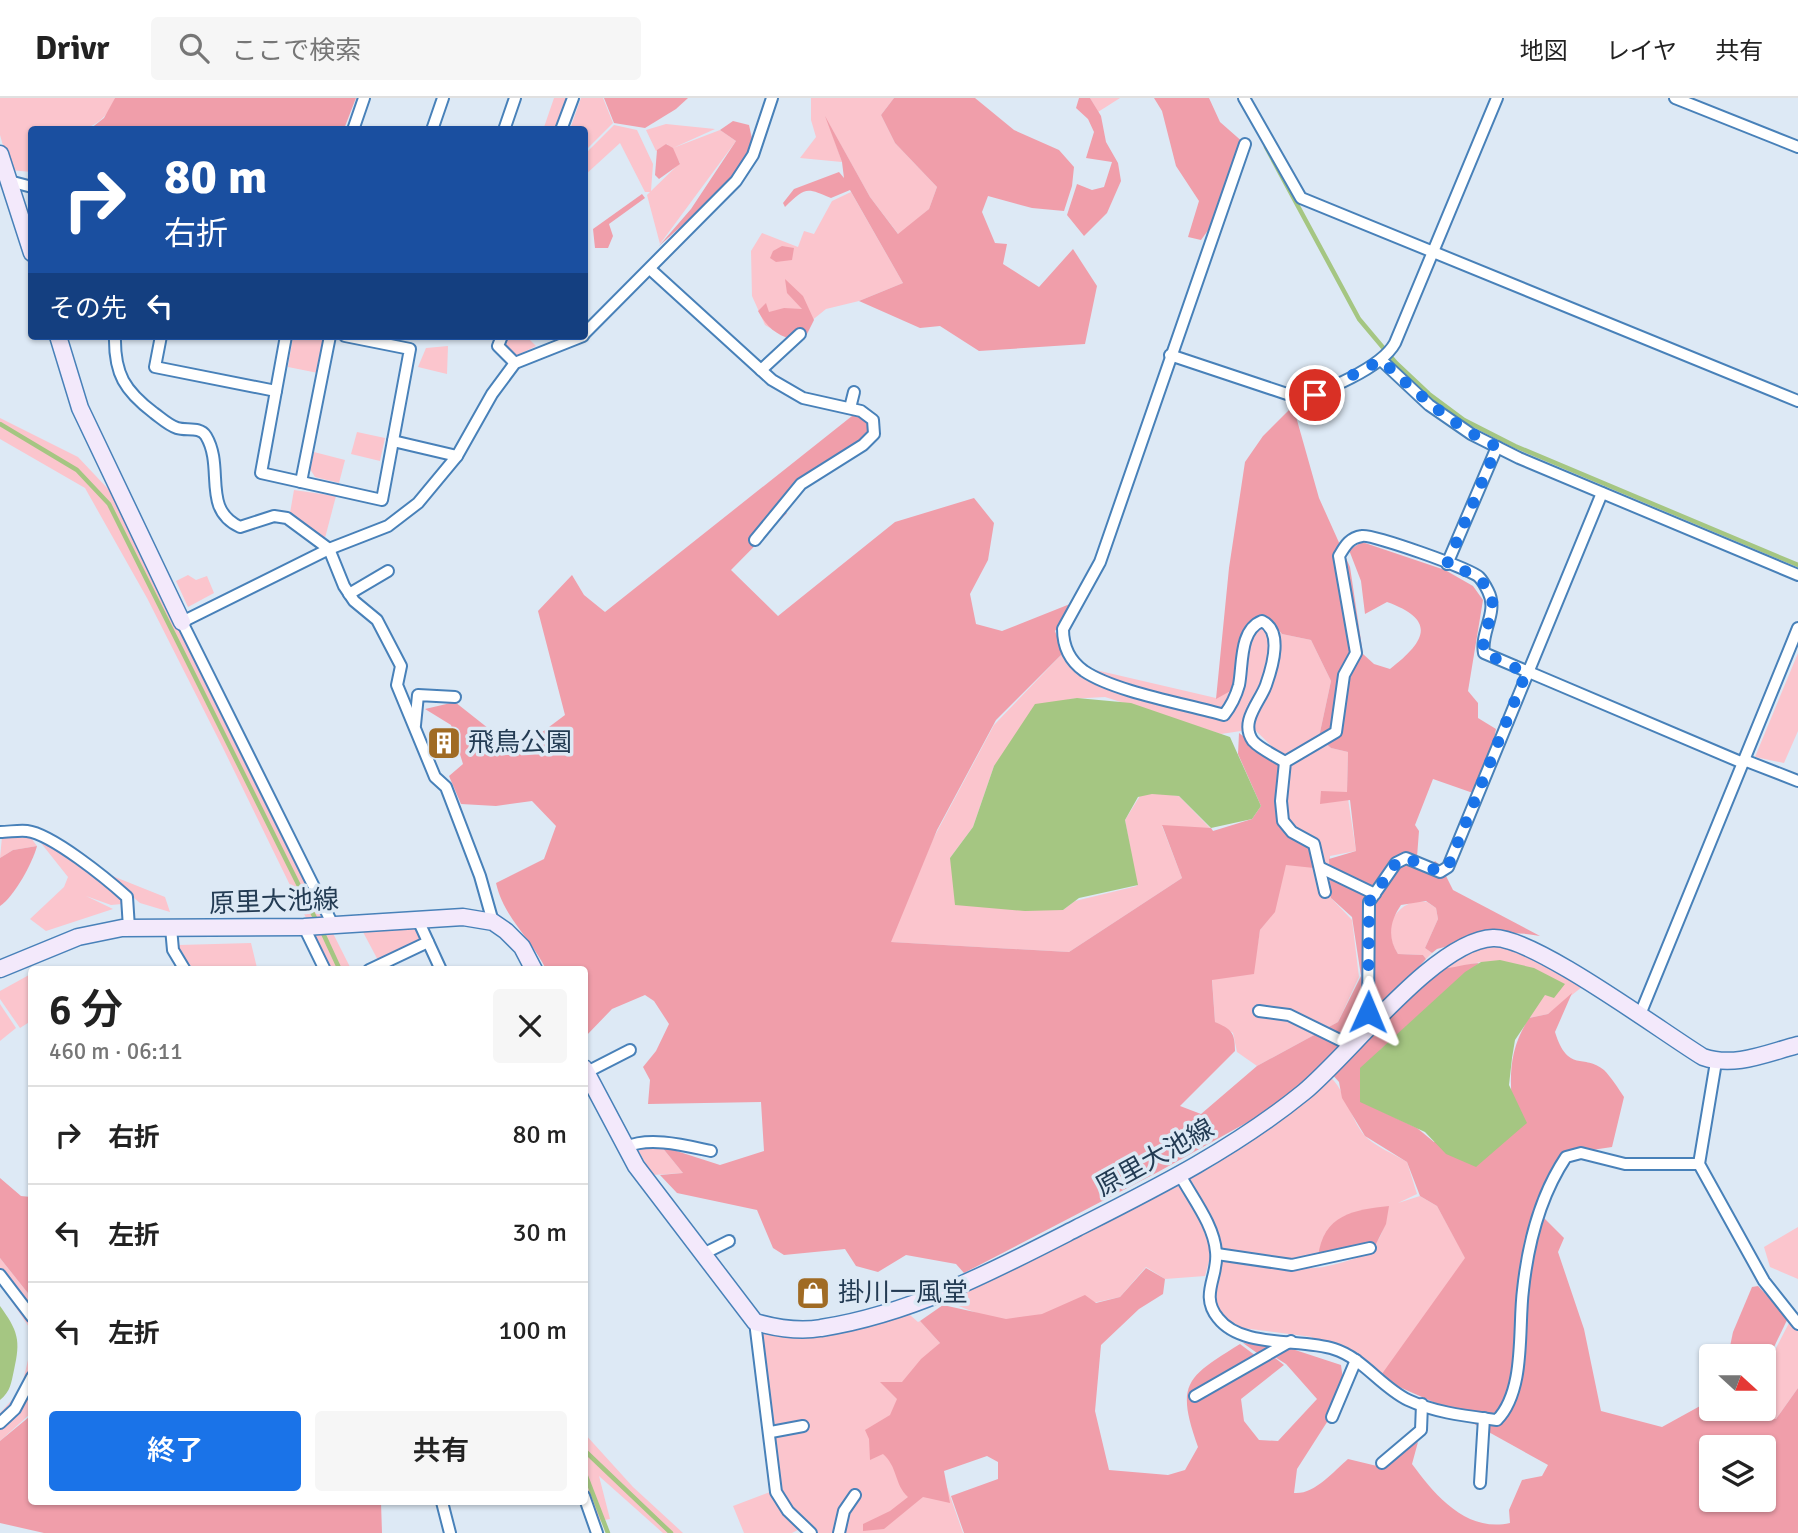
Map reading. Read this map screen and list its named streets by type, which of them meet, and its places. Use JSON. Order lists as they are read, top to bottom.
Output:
{
  "streets": {
    "main road": ["原里大池線"]
  },
  "places": {
    "building": ["飛鳥公園"],
    "shop": ["掛川一風堂"]
  },
  "north": "right",
  "page": {
    "header": "Drivr",
    "search": "ここで検索",
    "nav": ["地図", "レイヤ", "共有"],
    "turn": ["80 m", "右折"],
    "then": "その先",
    "heading": ["6 分", "460 m · 06:11"],
    "list": [
      {
        "name": "右折",
        "value": "80 m"
      },
      {
        "name": "左折",
        "value": "30 m"
      },
      {
        "name": "左折",
        "value": "100 m"
      }
    ],
    "buttons": ["終了", "共有"]
  }
}
